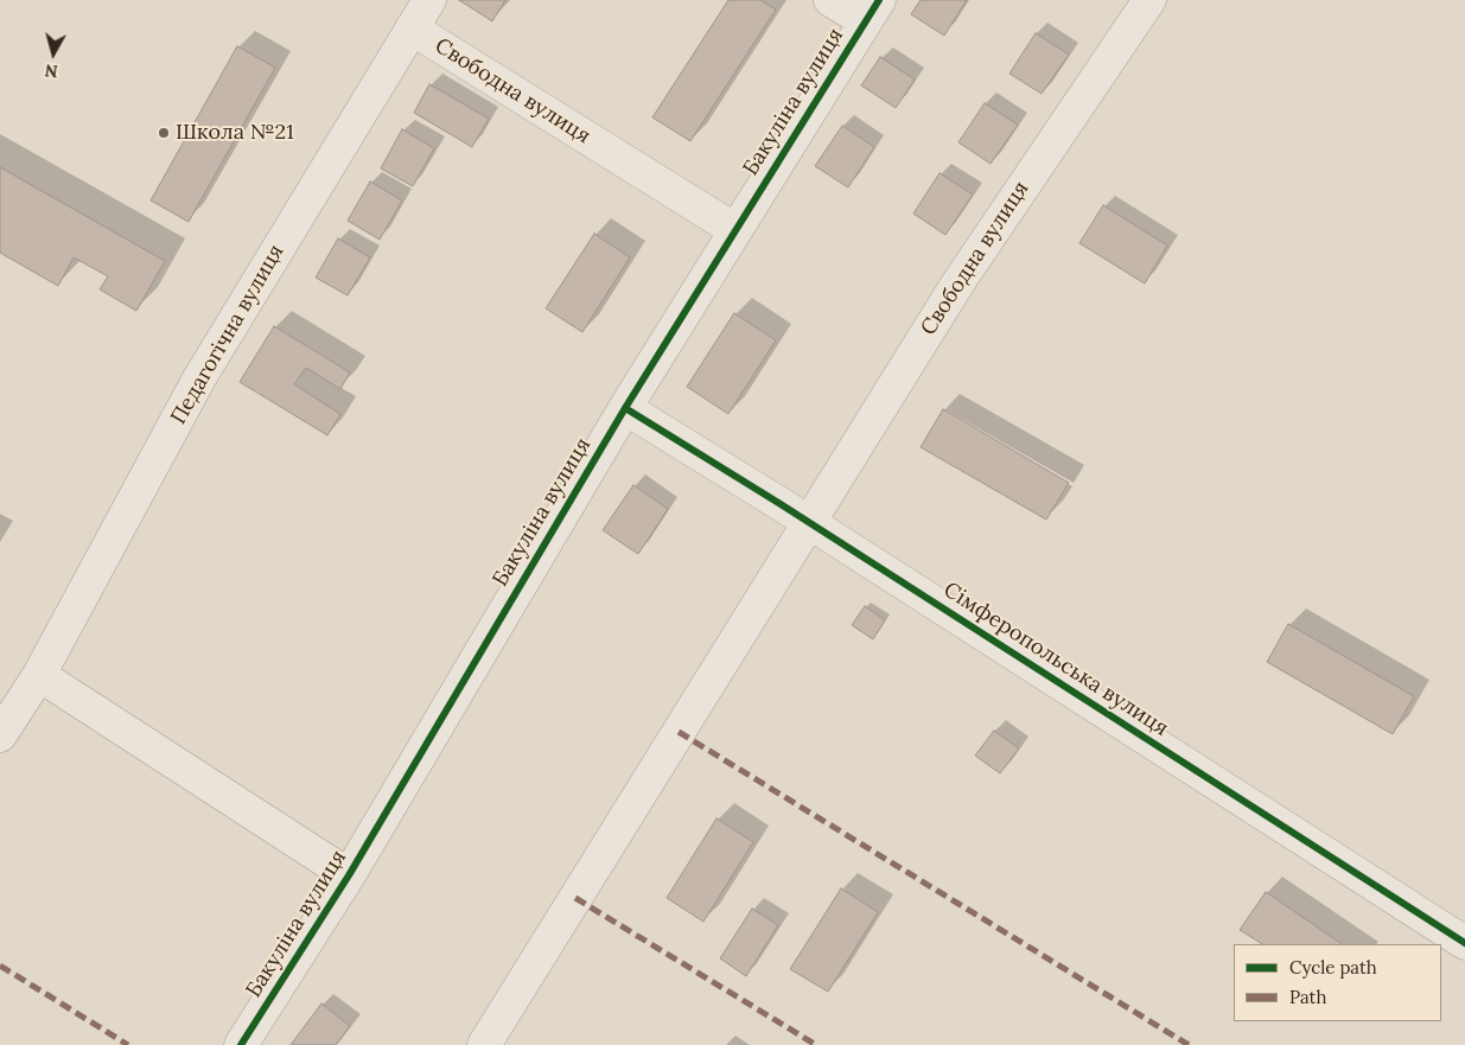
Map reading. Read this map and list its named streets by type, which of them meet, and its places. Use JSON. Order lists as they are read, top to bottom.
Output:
{
  "streets": {
    "street": [
      "Свободна вулиця",
      "Бакуліна вулиця",
      "Педагогічна вулиця",
      "Сімферопольська вулиця"
    ]
  },
  "crossings": [
    ["Свободна вулиця", "Бакуліна вулиця"],
    ["Свободна вулиця", "Педагогічна вулиця"],
    ["Свободна вулиця", "Сімферопольська вулиця"],
    ["Бакуліна вулиця", "Сімферопольська вулиця"]
  ],
  "places": ["Школа №21"],
  "legend": ["Cycle path", "Path"],
  "north": "bottom"
}
